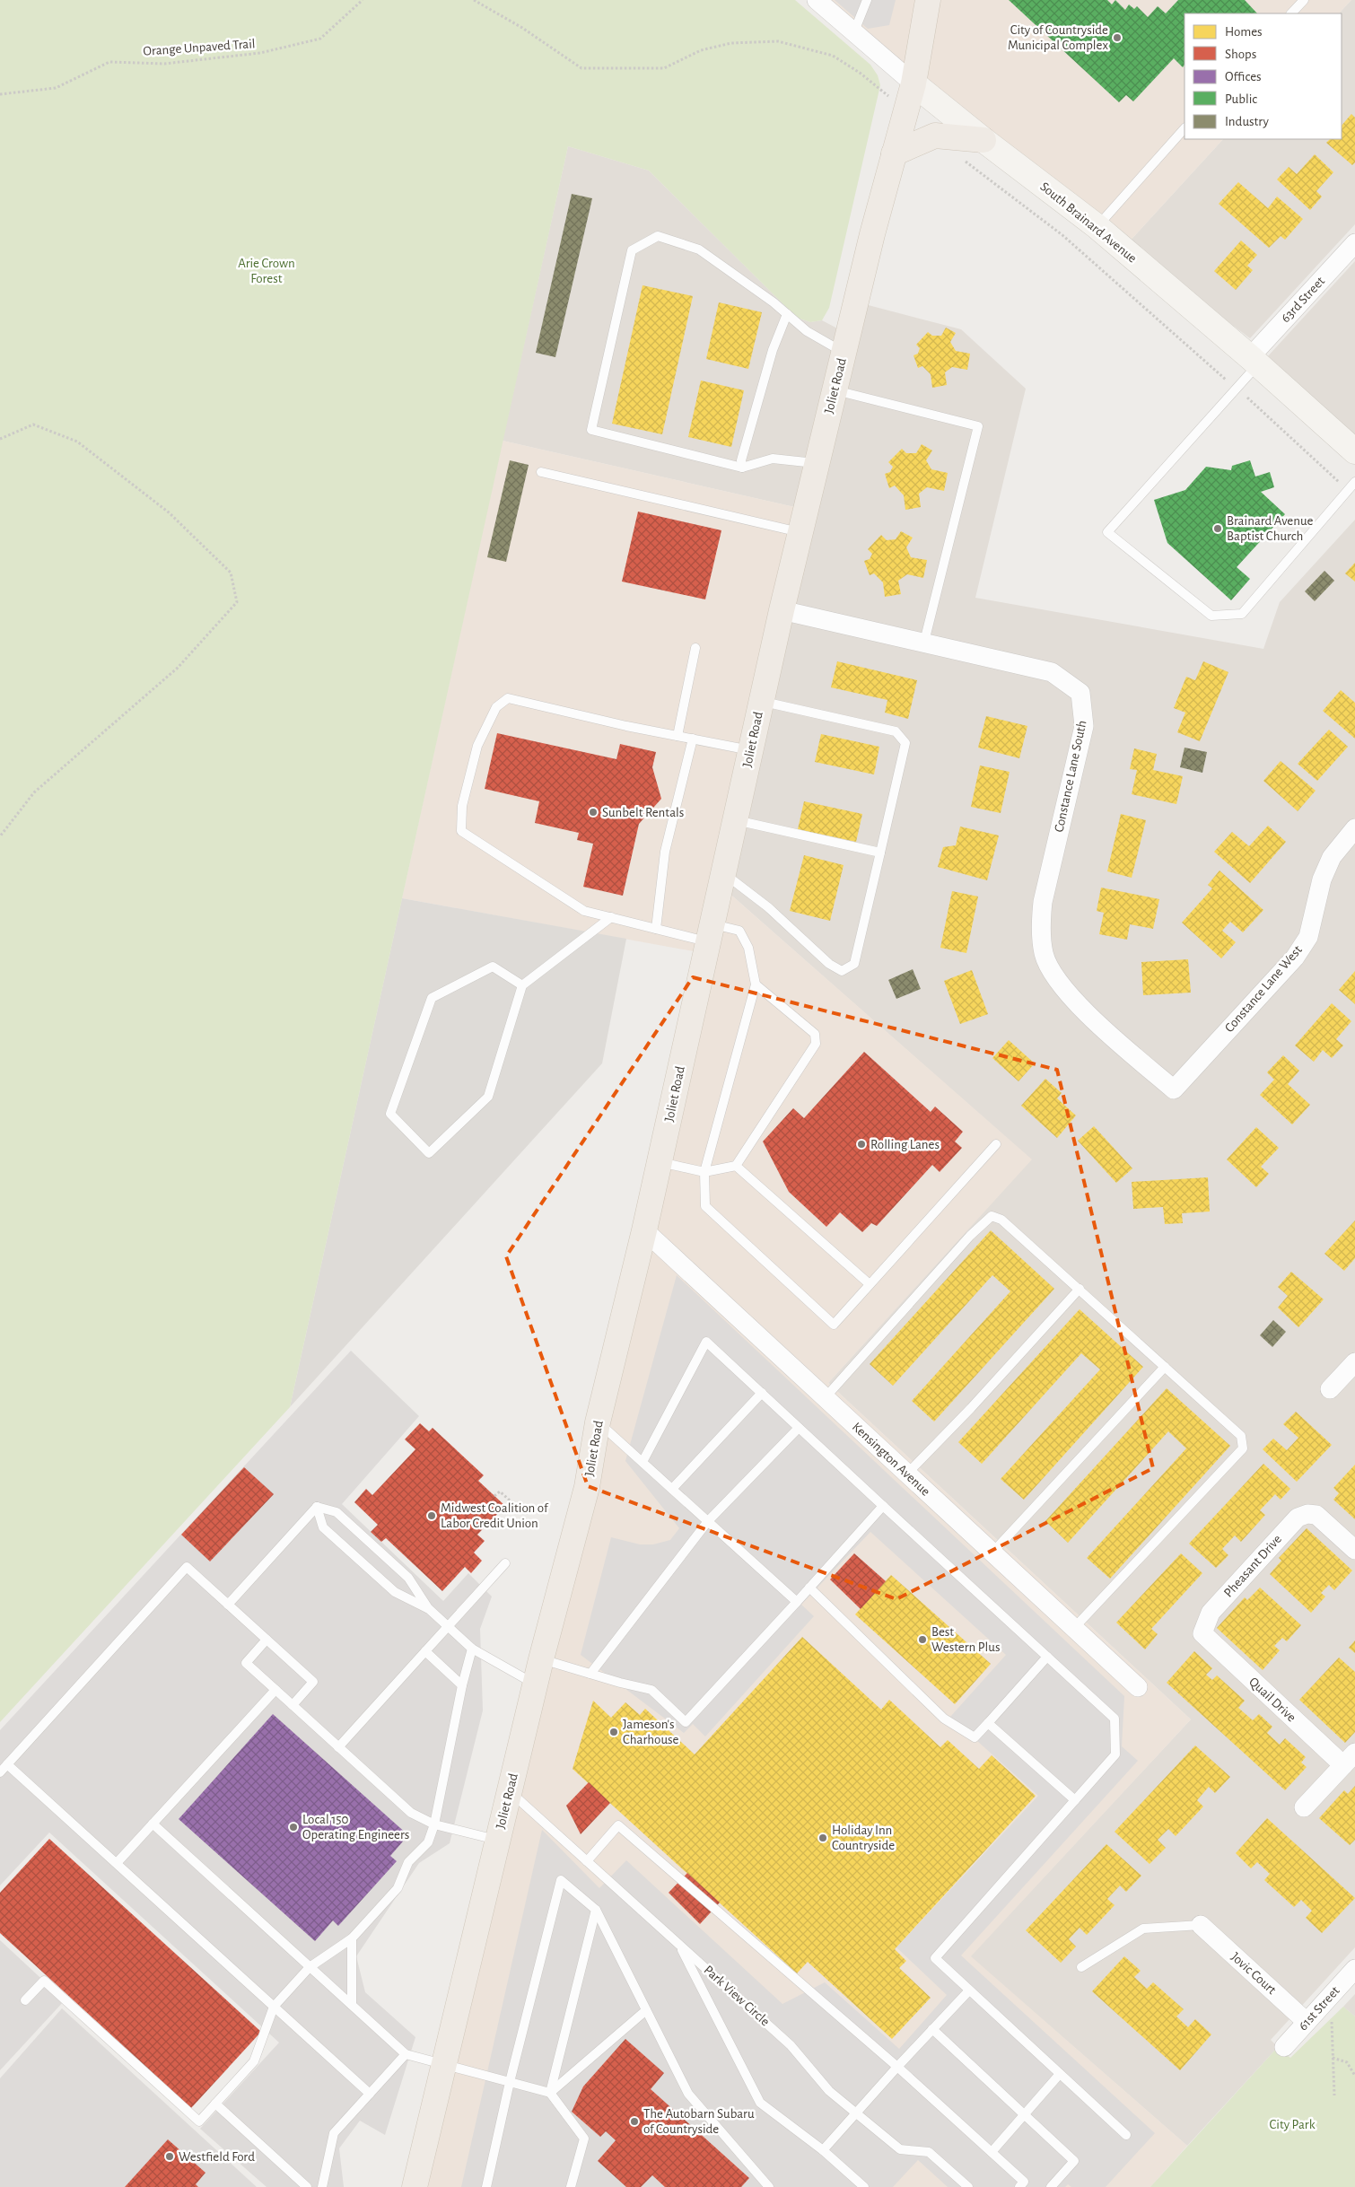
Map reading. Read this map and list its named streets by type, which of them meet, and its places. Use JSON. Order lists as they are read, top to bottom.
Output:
{
  "streets": {
    "main road": ["Joliet Road"],
    "street": [
      "South Brainard Avenue",
      "63rd Street",
      "Constance Lane South",
      "Constance Lane West",
      "Kensington Avenue",
      "Pheasant Drive",
      "Quail Drive",
      "Jovic Court",
      "61st Street"
    ],
    "lane": ["Park View Circle"],
    "path": ["Orange Unpaved Trail"]
  },
  "crossings": [
    ["South Brainard Avenue", "63rd Street"],
    ["South Brainard Avenue", "Joliet Road"],
    ["Joliet Road", "Constance Lane South"],
    ["Joliet Road", "Kensington Avenue"],
    ["Joliet Road", "Park View Circle"],
    ["Constance Lane South", "Constance Lane West"],
    ["Pheasant Drive", "Quail Drive"],
    ["Jovic Court", "61st Street"]
  ],
  "parks": ["Arie Crown Forest", "City Park"],
  "places": [
    "City of Countryside Municipal Complex",
    "Brainard Avenue Baptist Church",
    "Sunbelt Rentals",
    "Rolling Lanes",
    "Midwest Coalition of Labor Credit Union",
    "Best Western Plus",
    "Jameson's Charhouse",
    "Local 150 Operating Engineers",
    "Holiday Inn Countryside",
    "The Autobarn Subaru of Countryside",
    "Westfield Ford"
  ],
  "legend": [
    "Homes",
    "Shops",
    "Offices",
    "Public",
    "Industry"
  ]
}
